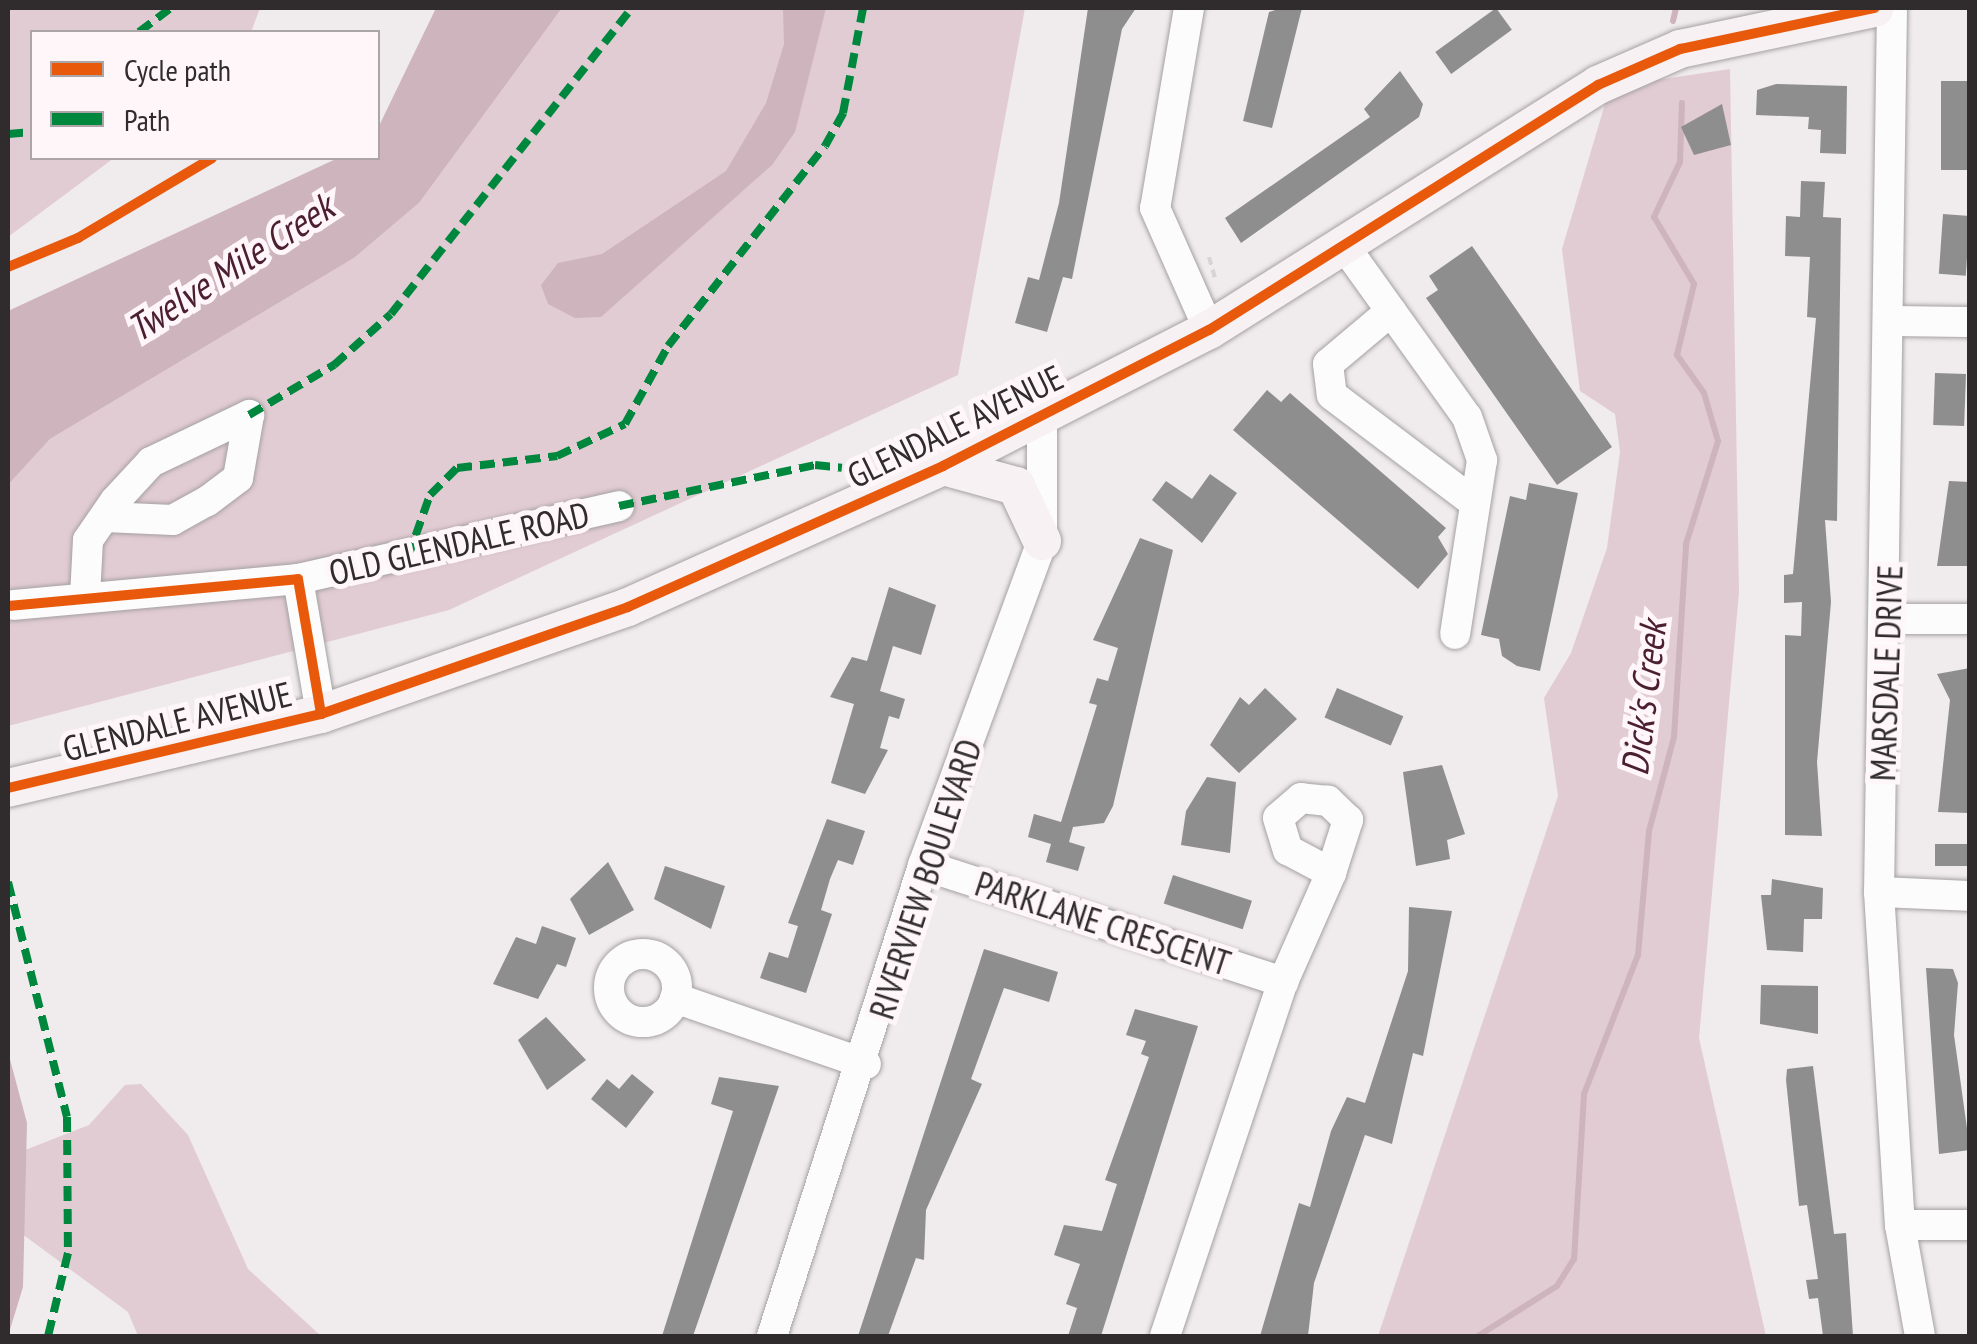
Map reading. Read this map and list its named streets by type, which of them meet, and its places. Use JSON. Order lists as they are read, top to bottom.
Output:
{
  "streets": {
    "main road": ["GLENDALE AVENUE"],
    "street": [
      "OLD GLENDALE ROAD",
      "MARSDALE DRIVE",
      "RIVERVIEW BOULEVARD",
      "PARKLANE CRESCENT"
    ]
  },
  "crossings": [
    ["GLENDALE AVENUE", "OLD GLENDALE ROAD"],
    ["GLENDALE AVENUE", "RIVERVIEW BOULEVARD"],
    ["RIVERVIEW BOULEVARD", "PARKLANE CRESCENT"]
  ],
  "water": ["Twelve Mile Creek", "Dick's Creek"],
  "legend": ["Cycle path", "Path"]
}
